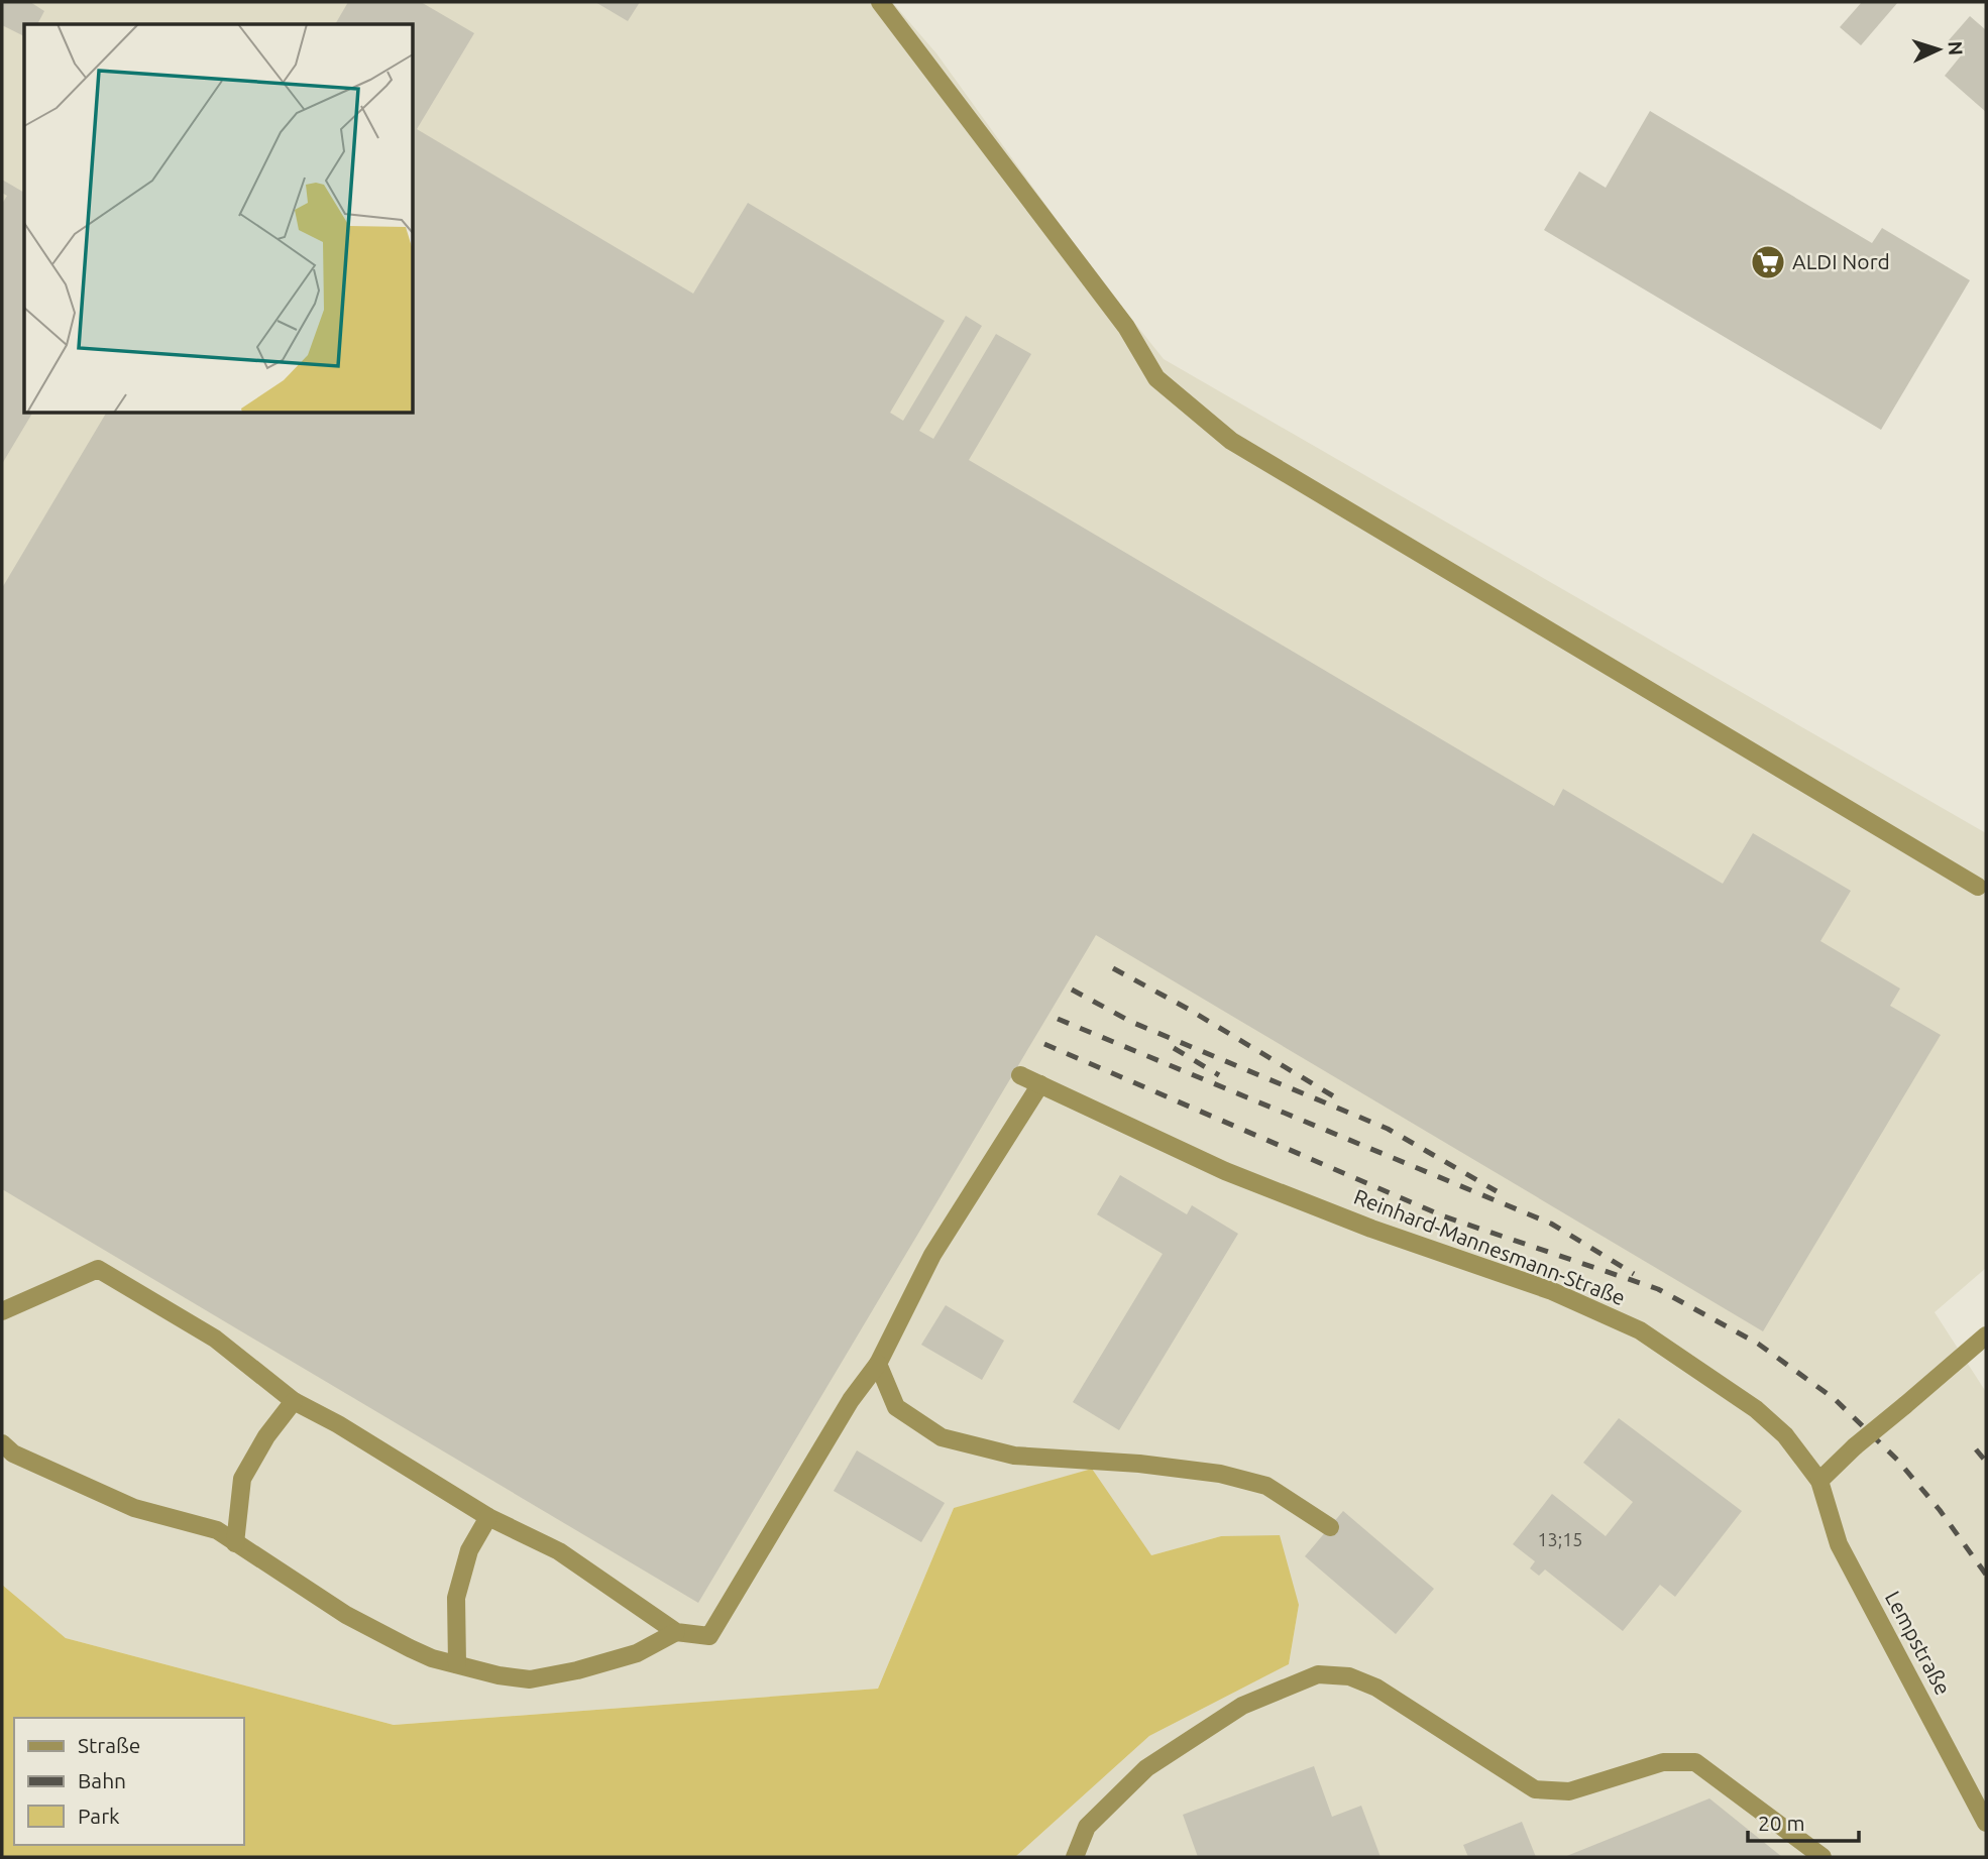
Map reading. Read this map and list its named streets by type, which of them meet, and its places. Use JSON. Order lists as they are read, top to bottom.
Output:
{
  "streets": {
    "street": ["Reinhard-Mannesmann-Straße", "Lempstraße"]
  },
  "crossings": [
    ["Reinhard-Mannesmann-Straße", "Lempstraße"]
  ],
  "places": {
    "supermarket": ["ALDI Nord"]
  },
  "house_numbers": ["13;15"],
  "legend": ["Straße", "Bahn", "Park"],
  "scale_bar": "20 m",
  "north": "right"
}
